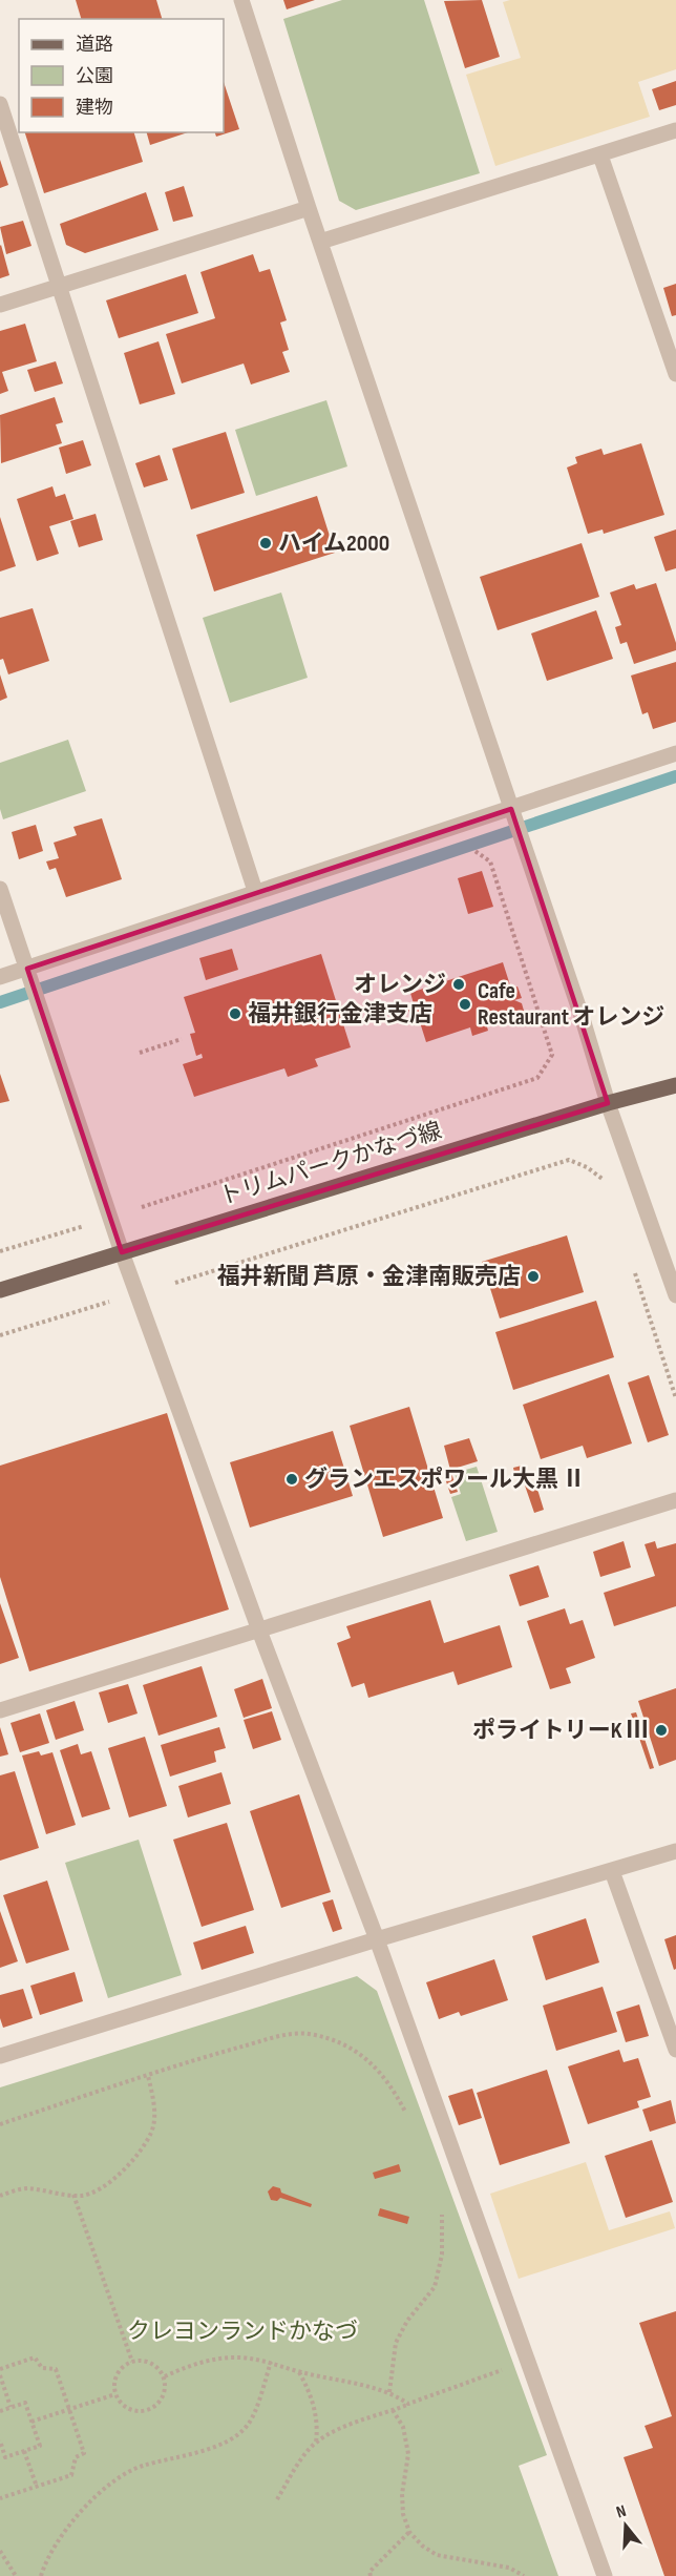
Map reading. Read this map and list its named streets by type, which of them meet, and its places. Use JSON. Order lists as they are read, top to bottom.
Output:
{
  "streets": {
    "main road": ["トリムパークかなづ線"]
  },
  "parks": ["クレヨンランドかなづ"],
  "places": [
    "ハイム2000",
    "オレンジ",
    "Cafe Restaurant オレンジ",
    "福井銀行金津支店",
    "福井新聞 芦原・金津南販売店",
    "グランエスポワール大黒 Ⅱ",
    "ポライトリーK Ⅲ"
  ],
  "legend": ["道路", "公園", "建物"],
  "north": "top"
}
